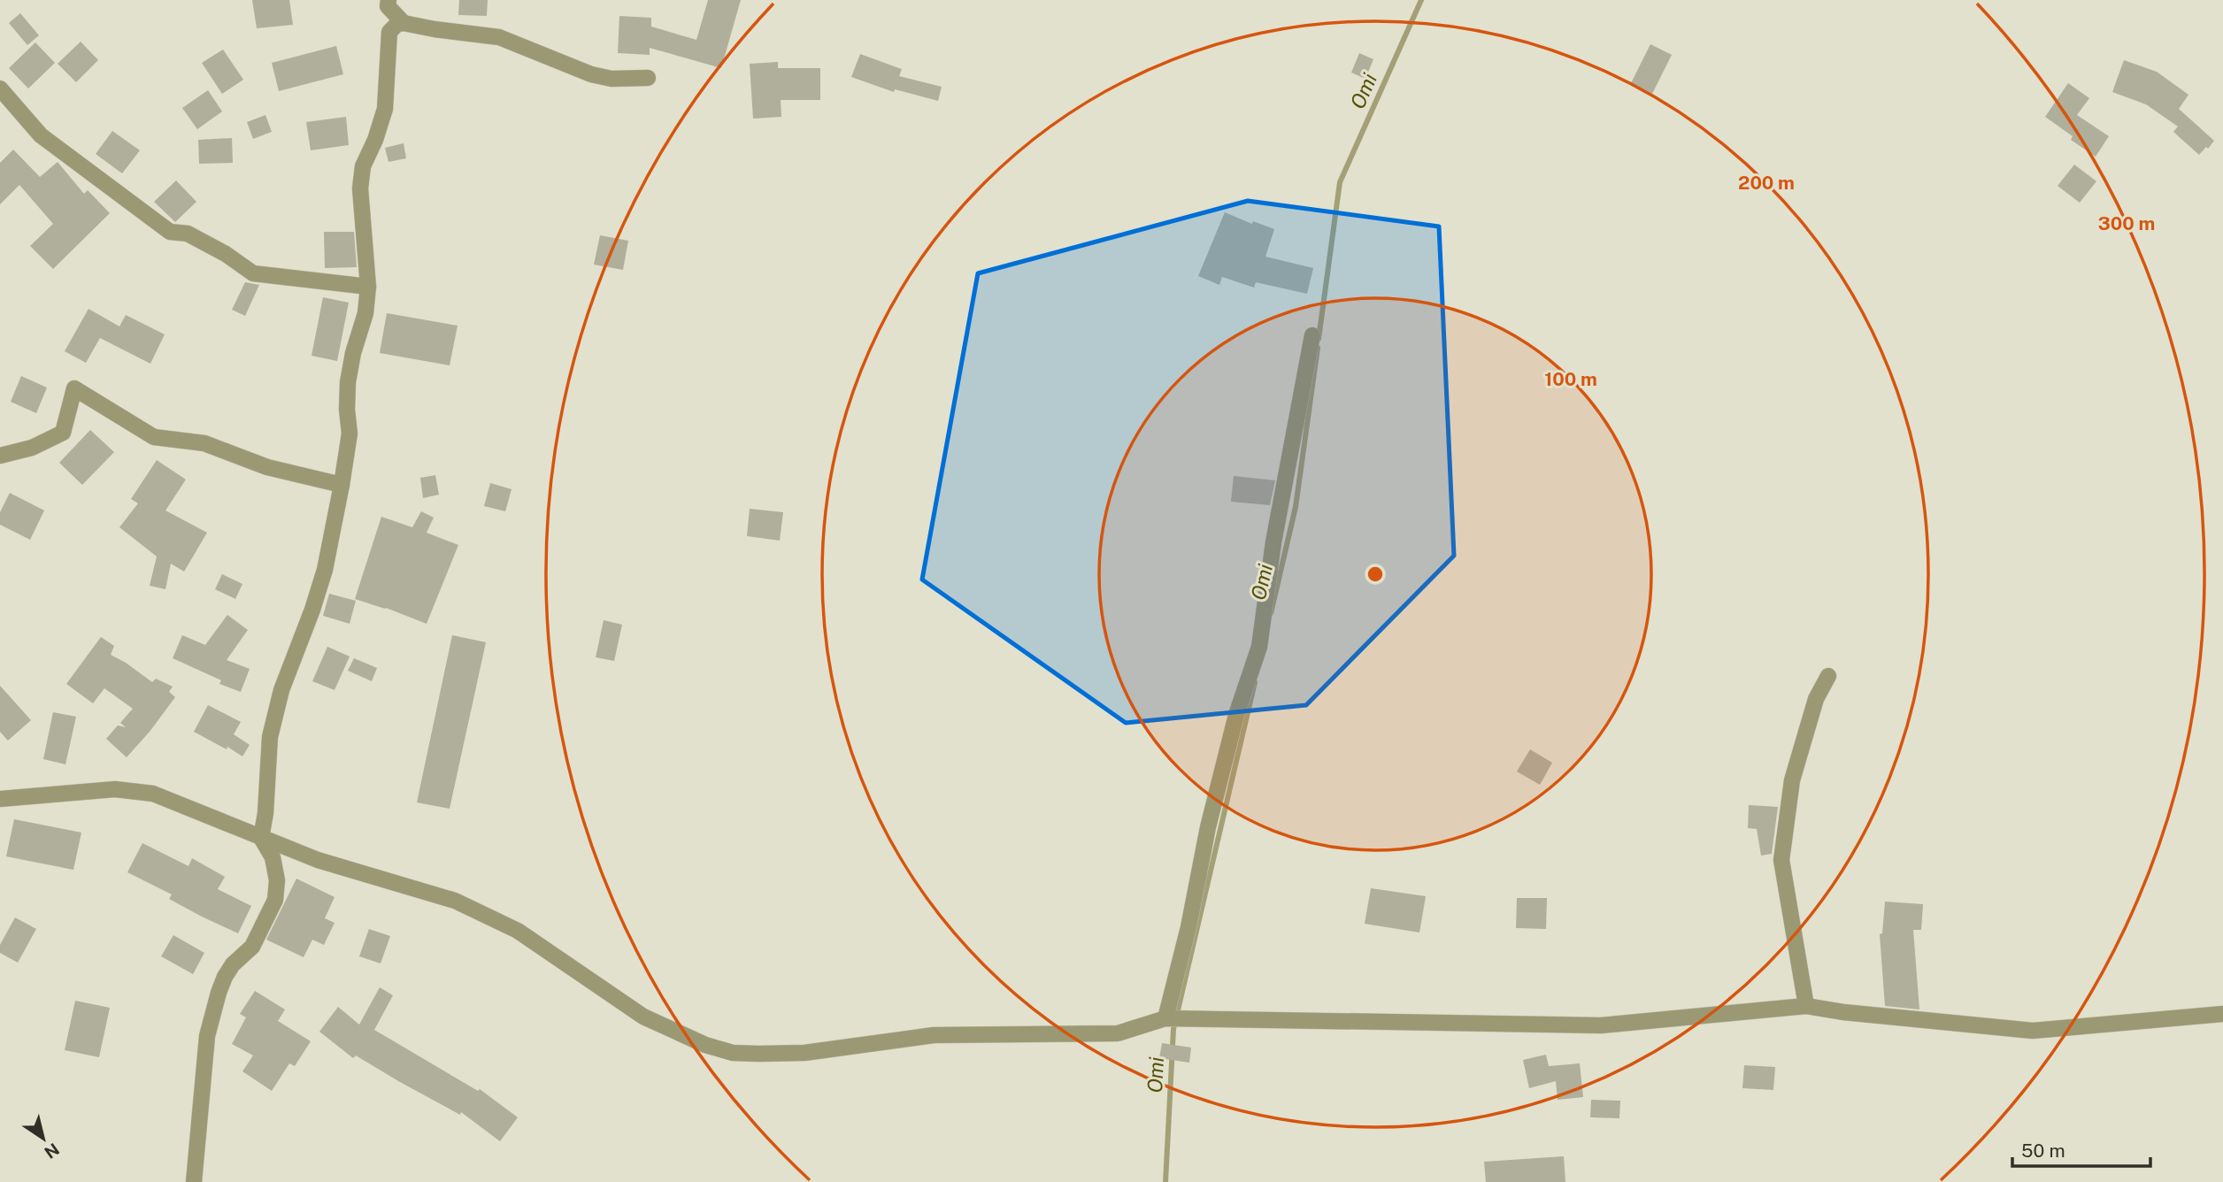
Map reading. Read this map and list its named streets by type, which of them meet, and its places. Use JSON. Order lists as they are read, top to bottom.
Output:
{
  "water": ["Omi"],
  "scale_bar": "50 m",
  "north": "bottom right",
  "rings": ["200 m", "300 m", "100 m"]
}
